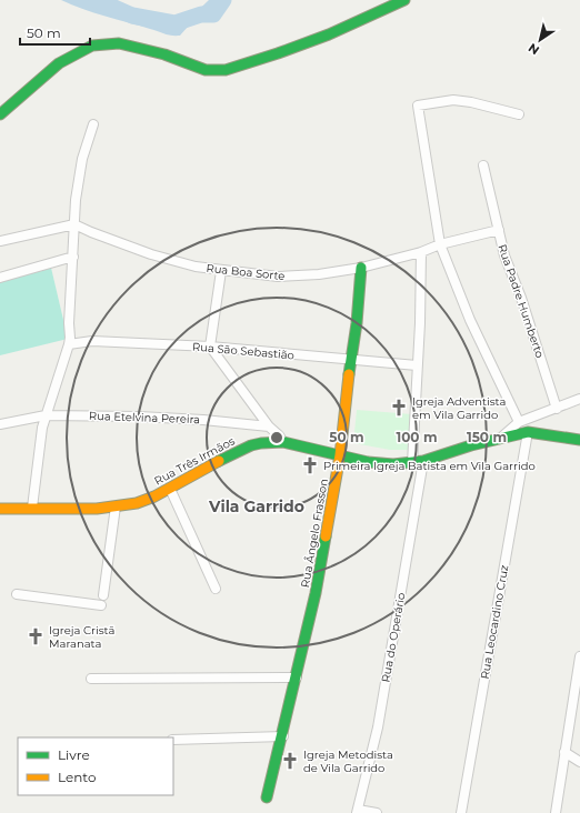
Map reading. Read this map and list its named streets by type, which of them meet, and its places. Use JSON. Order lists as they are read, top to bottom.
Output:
{
  "streets": {
    "street": [
      "Rua Boa Sorte",
      "Rua Padre Humberto",
      "Rua São Sebastião",
      "Rua Etelvina Pereira",
      "Rua Três Irmãos",
      "Rua Ângelo Frasson",
      "Rua Leocardino Cruz",
      "Rua do Operário"
    ]
  },
  "crossings": [
    ["Rua Boa Sorte", "Rua Padre Humberto"],
    ["Rua Boa Sorte", "Rua Ângelo Frasson"],
    ["Rua São Sebastião", "Rua Ângelo Frasson"],
    ["Rua Três Irmãos", "Rua Ângelo Frasson"],
    ["Rua Três Irmãos", "Rua Leocardino Cruz"],
    ["Rua Três Irmãos", "Rua do Operário"]
  ],
  "districts": ["Vila Garrido"],
  "places": {
    "church": [
      "Igreja Adventista em Vila Garrido",
      "Primeira Igreja Batista em Vila Garrido",
      "Igreja Cristã Maranata",
      "Igreja Metodista de Vila Garrido"
    ]
  },
  "legend": ["Livre", "Lento"],
  "scale_bar": "50 m",
  "north": "bottom left",
  "rings": ["50 m", "100 m", "150 m"]
}
